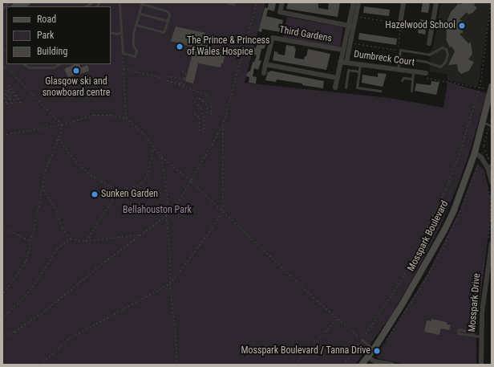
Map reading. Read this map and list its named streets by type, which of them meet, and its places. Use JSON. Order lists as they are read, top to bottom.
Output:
{
  "streets": {
    "street": [
      "Third Gardens",
      "Dumbreck Court",
      "Mosspark Boulevard",
      "Mosspark Drive"
    ]
  },
  "parks": ["Bellahouston Park"],
  "places": [
    "Hazelwood School",
    "The Prince & Princess of Wales Hospice",
    "Glasgow ski and snowboard centre",
    "Sunken Garden",
    "Mosspark Boulevard / Tanna Drive"
  ],
  "legend": ["Road", "Park", "Building"]
}
